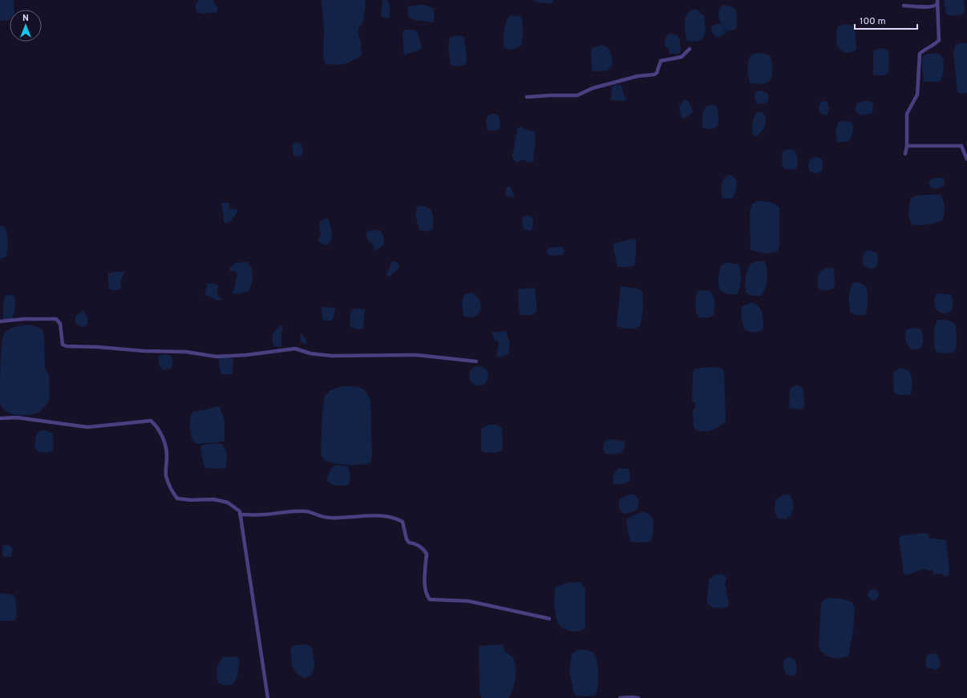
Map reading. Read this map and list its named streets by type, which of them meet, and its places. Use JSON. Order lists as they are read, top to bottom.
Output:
{
  "scale_bar": "100 m",
  "north": "top"
}
